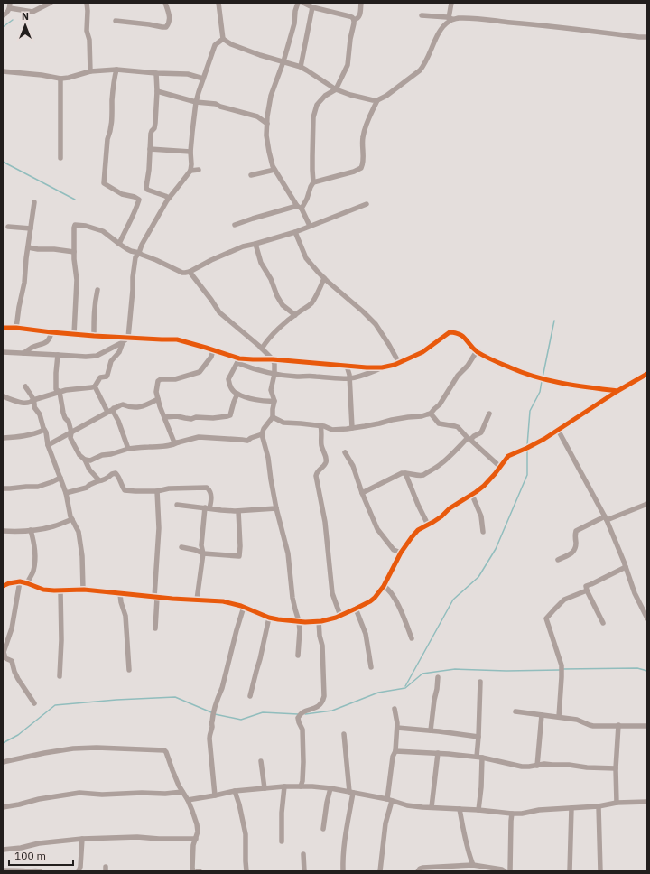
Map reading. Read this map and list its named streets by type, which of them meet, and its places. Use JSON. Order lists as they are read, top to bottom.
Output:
{
  "scale_bar": "100 m",
  "north": "top"
}
